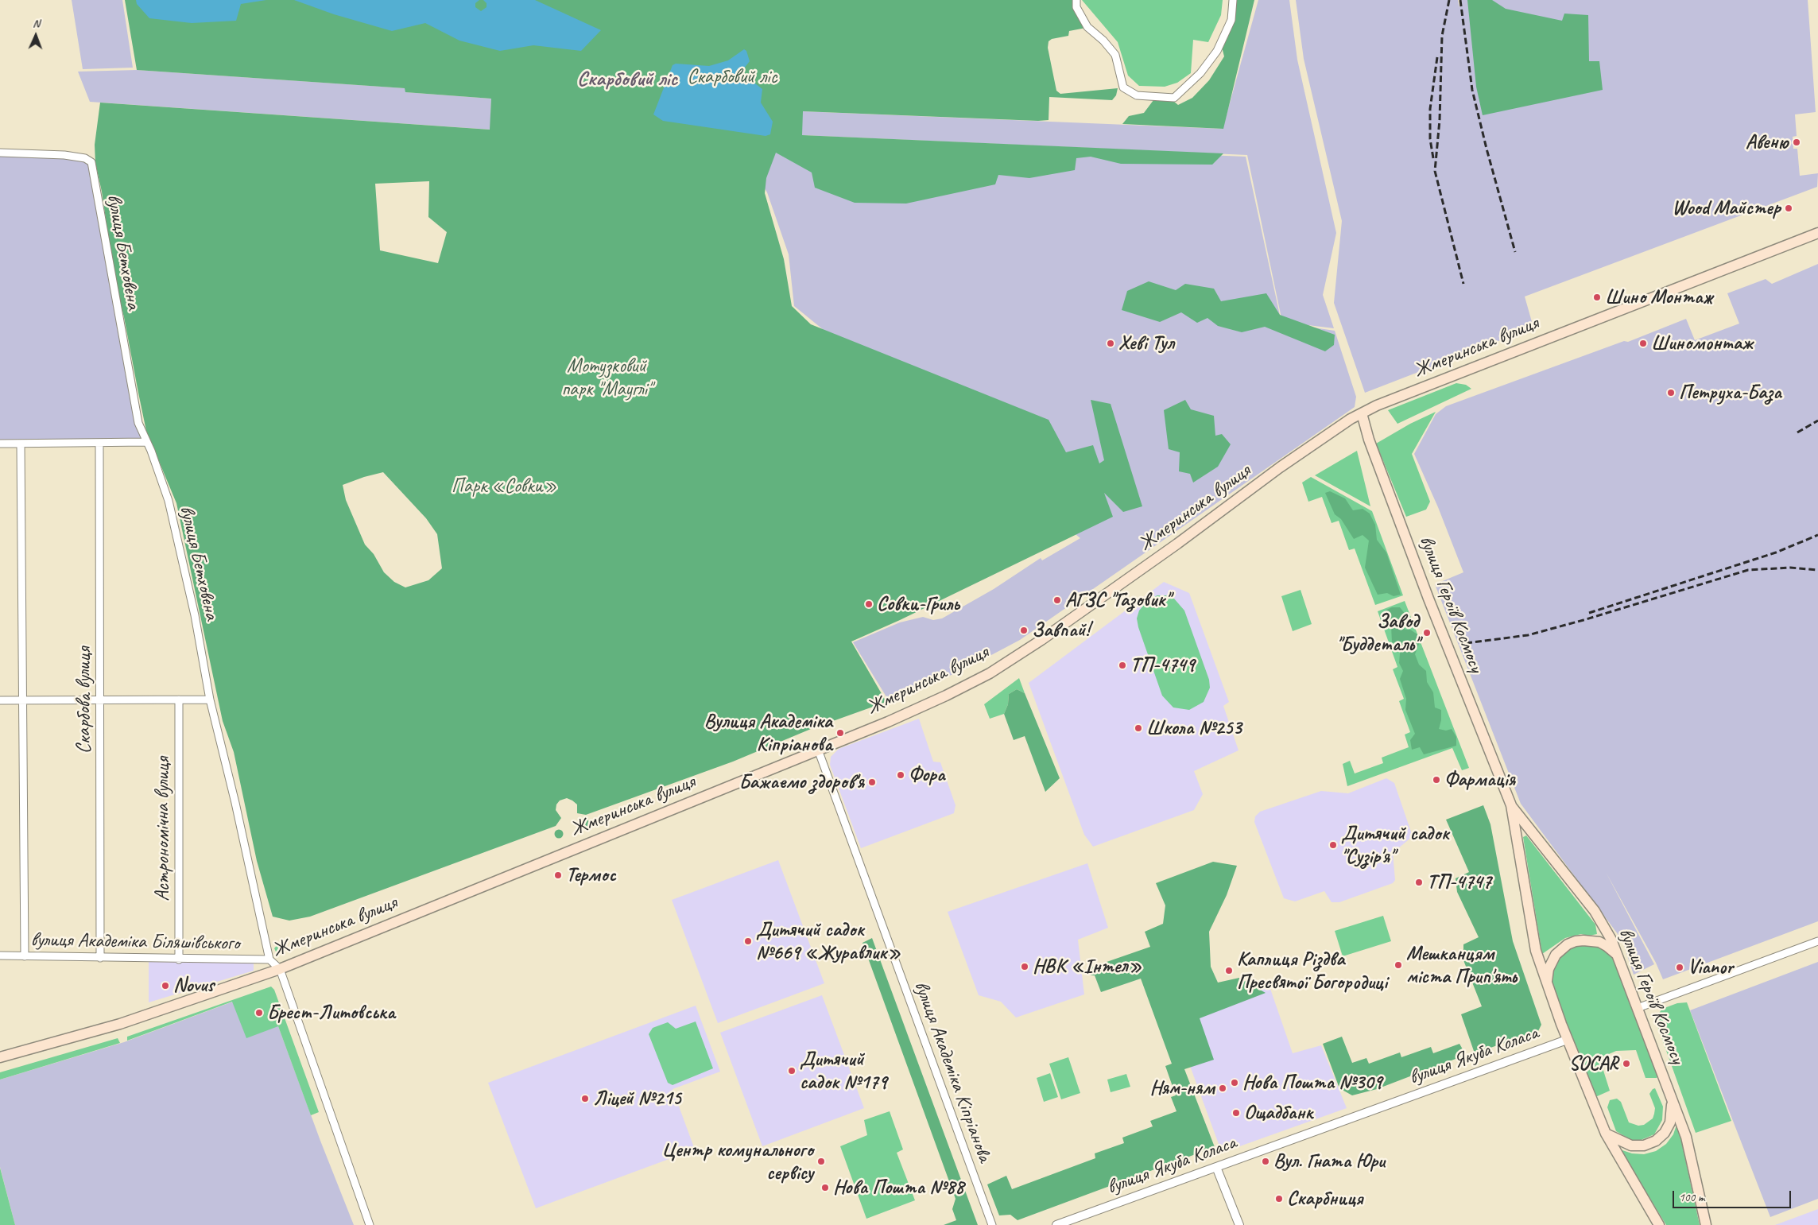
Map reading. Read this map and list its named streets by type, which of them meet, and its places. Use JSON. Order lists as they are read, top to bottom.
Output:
{
  "streets": {
    "main road": ["Жмеринська вулиця", "вулиця Героїв Космосу"],
    "street": [
      "вулиця Бетховена",
      "Скарбова вулиця",
      "Астрономічна вулиця",
      "вулиця Академіка Біляшівського",
      "вулиця Якуба Коласа",
      "вулиця Академіка Кіпріанова"
    ]
  },
  "crossings": [
    ["вулиця Бетховена", "вулиця Академіка Біляшівського"],
    ["Жмеринська вулиця", "вулиця Героїв Космосу"],
    ["Жмеринська вулиця", "вулиця Академіка Кіпріанова"],
    ["вулиця Героїв Космосу", "вулиця Якуба Коласа"],
    ["Скарбова вулиця", "вулиця Академіка Біляшівського"],
    ["Астрономічна вулиця", "вулиця Академіка Біляшівського"]
  ],
  "districts": ["Скарбовий ліс"],
  "parks": ["Скарбовий ліс", "Мотузковий парк \"Мауглі\"", "Парк «Совки»"],
  "places": [
    "Авеню",
    "Wood Майстер",
    "Шино Монтаж",
    "Хеві Тул",
    "Шиномонтаж",
    "Петруха-База",
    "АГЗС \"Газовик\"",
    "Совки-Гриль",
    "Завпай!",
    "Завод \"Буддеталь\"",
    "ТП-4749",
    "Школа №253",
    "Вулиця Академіка Кіпріанова",
    "Фора",
    "Фармація",
    "Бажаемо здоров'я",
    "Дитячий садок \"Сузір'я\"",
    "Термос",
    "ТП-4747",
    "Дитячий садок №669 «Журавлик»",
    "Мешканцям міста Прип'ять",
    "НВК «Інтел»",
    "Vianor",
    "Каплиця Різдва Пресвятої Богородиці",
    "Novus",
    "Брест-Литовська",
    "SOCAR",
    "Дитячий садок №179",
    "Нова Пошта №309",
    "Ням-ням",
    "Ліцей №215",
    "Ощадбанк",
    "Центр комунального сервісу",
    "Вул. Гната Юри",
    "Нова Пошта №88",
    "Скарбниця"
  ],
  "scale_bar": "100 m",
  "north": "top"
}
